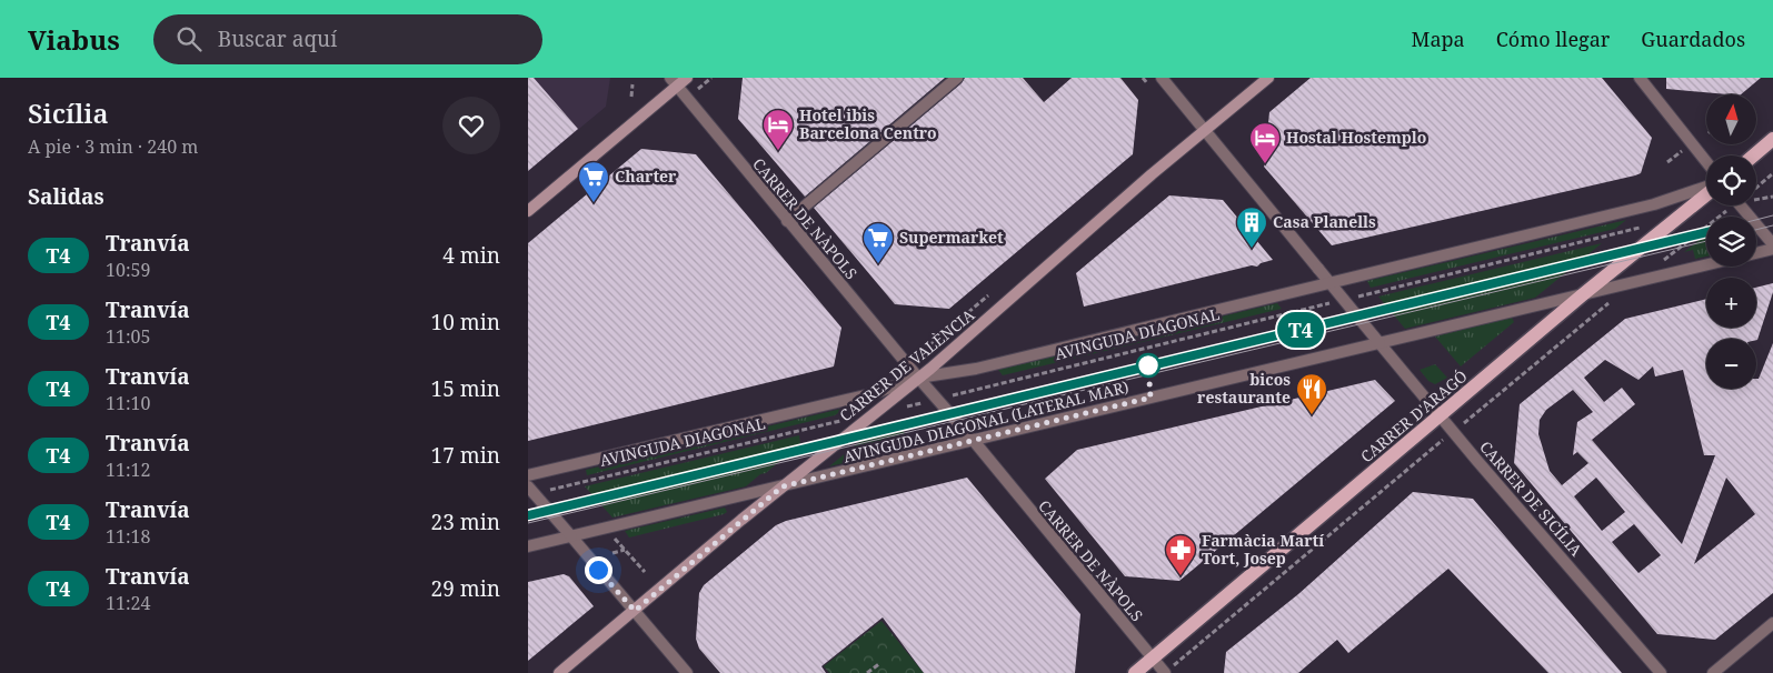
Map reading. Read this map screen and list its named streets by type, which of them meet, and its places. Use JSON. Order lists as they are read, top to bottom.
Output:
{
  "streets": {
    "main road": ["CARRER DE VALÈNCIA", "CARRER D'ARAGÓ"],
    "street": ["CARRER DE NÀPOLS", "AVINGUDA DIAGONAL (LATERAL MAR)", "CARRER DE SICÍLIA"],
    "path": ["AVINGUDA DIAGONAL"]
  },
  "crossings": [
    ["CARRER DE NÀPOLS", "CARRER DE VALÈNCIA"],
    ["CARRER DE NÀPOLS", "CARRER D'ARAGÓ"],
    ["CARRER DE NÀPOLS", "AVINGUDA DIAGONAL (LATERAL MAR)"],
    ["CARRER DE VALÈNCIA", "AVINGUDA DIAGONAL (LATERAL MAR)"],
    ["CARRER DE VALÈNCIA", "CARRER DE SICÍLIA"],
    ["CARRER D'ARAGÓ", "AVINGUDA DIAGONAL (LATERAL MAR)"],
    ["CARRER D'ARAGÓ", "CARRER DE SICÍLIA"],
    ["AVINGUDA DIAGONAL (LATERAL MAR)", "CARRER DE SICÍLIA"]
  ],
  "places": {
    "hotel": ["Hotel ibis Barcelona Centro", "Hostal Hostemplo"],
    "supermarket": ["Charter", "Supermarket"],
    "building": ["Casa Planells"],
    "restaurant": ["bicos restaurante"],
    "pharmacy": ["Farmàcia Martí Tort, Josep"]
  },
  "lines": ["tram line T4"],
  "north": "top",
  "page": {
    "header": "Viabus",
    "search": "Buscar aquí",
    "nav": ["Mapa", "Cómo llegar", "Guardados"],
    "heading": [
      ["Sicília", "A pie · 3 min · 240 m"],
      "Salidas"
    ],
    "on_map": "T4",
    "map_buttons": ["+", "−"],
    "list": [
      {
        "mark": "T4",
        "name": "Tranvía",
        "note": "10:59",
        "value": "4 min"
      },
      {
        "mark": "T4",
        "name": "Tranvía",
        "note": "11:05",
        "value": "10 min"
      },
      {
        "mark": "T4",
        "name": "Tranvía",
        "note": "11:10",
        "value": "15 min"
      },
      {
        "mark": "T4",
        "name": "Tranvía",
        "note": "11:12",
        "value": "17 min"
      },
      {
        "mark": "T4",
        "name": "Tranvía",
        "note": "11:18",
        "value": "23 min"
      },
      {
        "mark": "T4",
        "name": "Tranvía",
        "note": "11:24",
        "value": "29 min"
      }
    ]
  }
}
